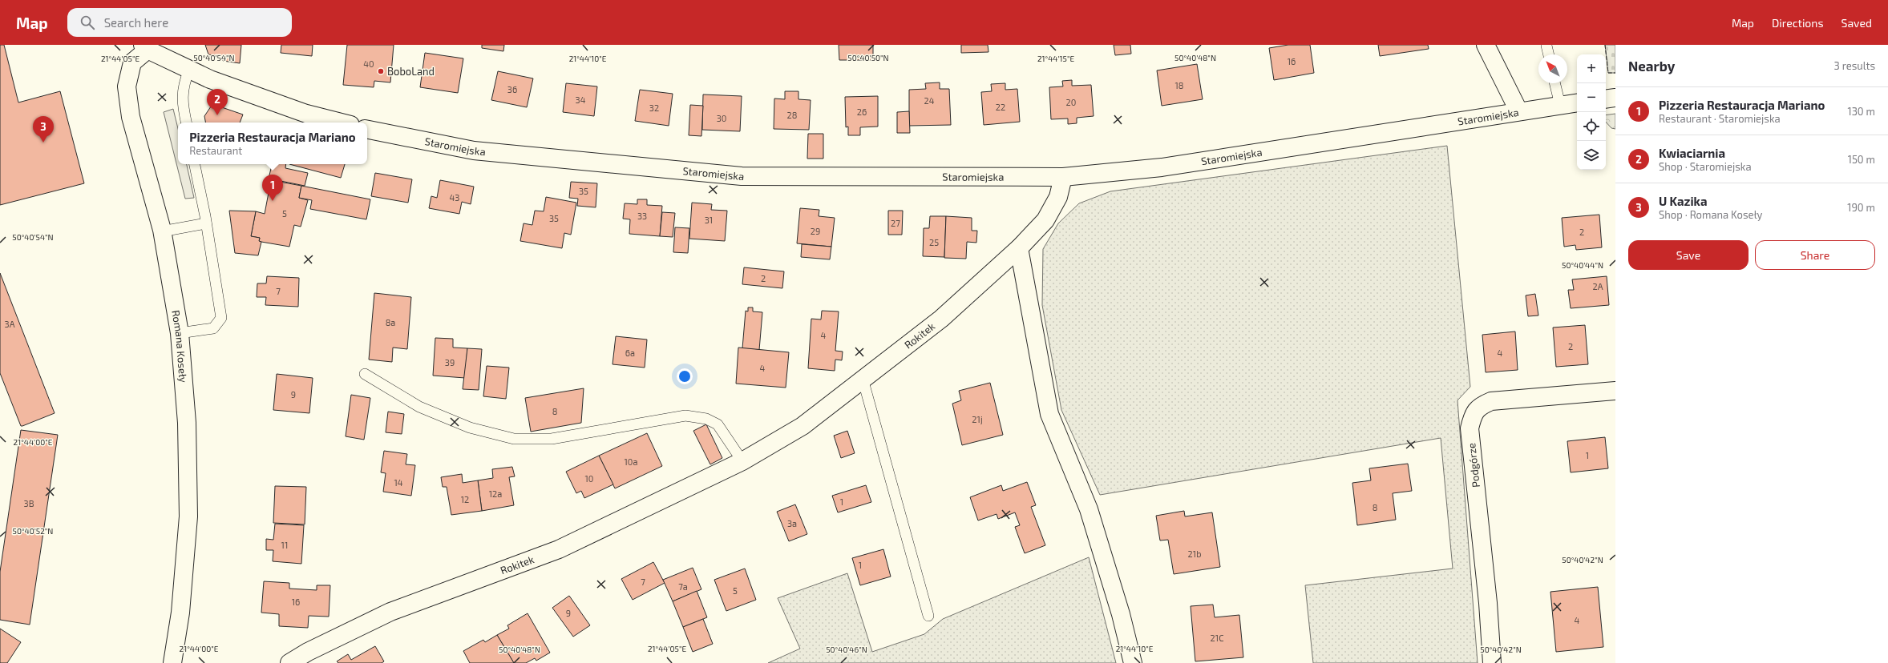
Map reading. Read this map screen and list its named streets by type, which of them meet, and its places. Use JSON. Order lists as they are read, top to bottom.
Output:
{
  "streets": {
    "street": [
      "Staromiejska",
      "Rokitek",
      "Romana Koseły",
      "Podgórze"
    ]
  },
  "crossings": [
    ["Staromiejska", "Rokitek"]
  ],
  "places": ["BoboLand"],
  "house_numbers": [
    "16",
    "40",
    "18",
    "36",
    "34",
    "24",
    "20",
    "22",
    "32",
    "26",
    "28",
    "30",
    "35",
    "43",
    "5",
    "33",
    "35",
    "31",
    "27",
    "29",
    "2",
    "25",
    "2",
    "2A",
    "7",
    "8a",
    "3A",
    "4",
    "2",
    "6a",
    "4",
    "39",
    "4",
    "9",
    "8",
    "21j",
    "1",
    "10a",
    "10",
    "14",
    "12a",
    "12",
    "1",
    "3B",
    "8",
    "3a",
    "11",
    "21b",
    "1",
    "7",
    "7a",
    "5",
    "16",
    "9",
    "4",
    "21C"
  ],
  "north": "top left",
  "page": {
    "header": "Map",
    "search": "Search here",
    "nav": ["Map", "Directions", "Saved"],
    "heading": ["Nearby", "3 results"],
    "map_buttons": ["+", "−"],
    "list": [
      {
        "mark": "1",
        "name": "Pizzeria Restauracja Mariano",
        "note": "Restaurant · Staromiejska",
        "value": "130 m"
      },
      {
        "mark": "2",
        "name": "Kwiaciarnia",
        "note": "Shop · Staromiejska",
        "value": "150 m"
      },
      {
        "mark": "3",
        "name": "U Kazika",
        "note": "Shop · Romana Koseły",
        "value": "190 m"
      }
    ],
    "pins": ["2", "3", "1"],
    "popup": ["Pizzeria Restauracja Mariano", "Restaurant"],
    "buttons": ["Save", "Share"]
  },
  "coordinates": [
    "50°40'54\"N",
    "50°40'48\"N",
    "50°40'50\"N",
    "21°44'05\"E",
    "21°44'10\"E",
    "21°44'15\"E",
    "50°40'44\"N",
    "21°44'00\"E",
    "50°40'52\"N",
    "50°40'42\"N",
    "50°40'46\"N"
  ]
}
